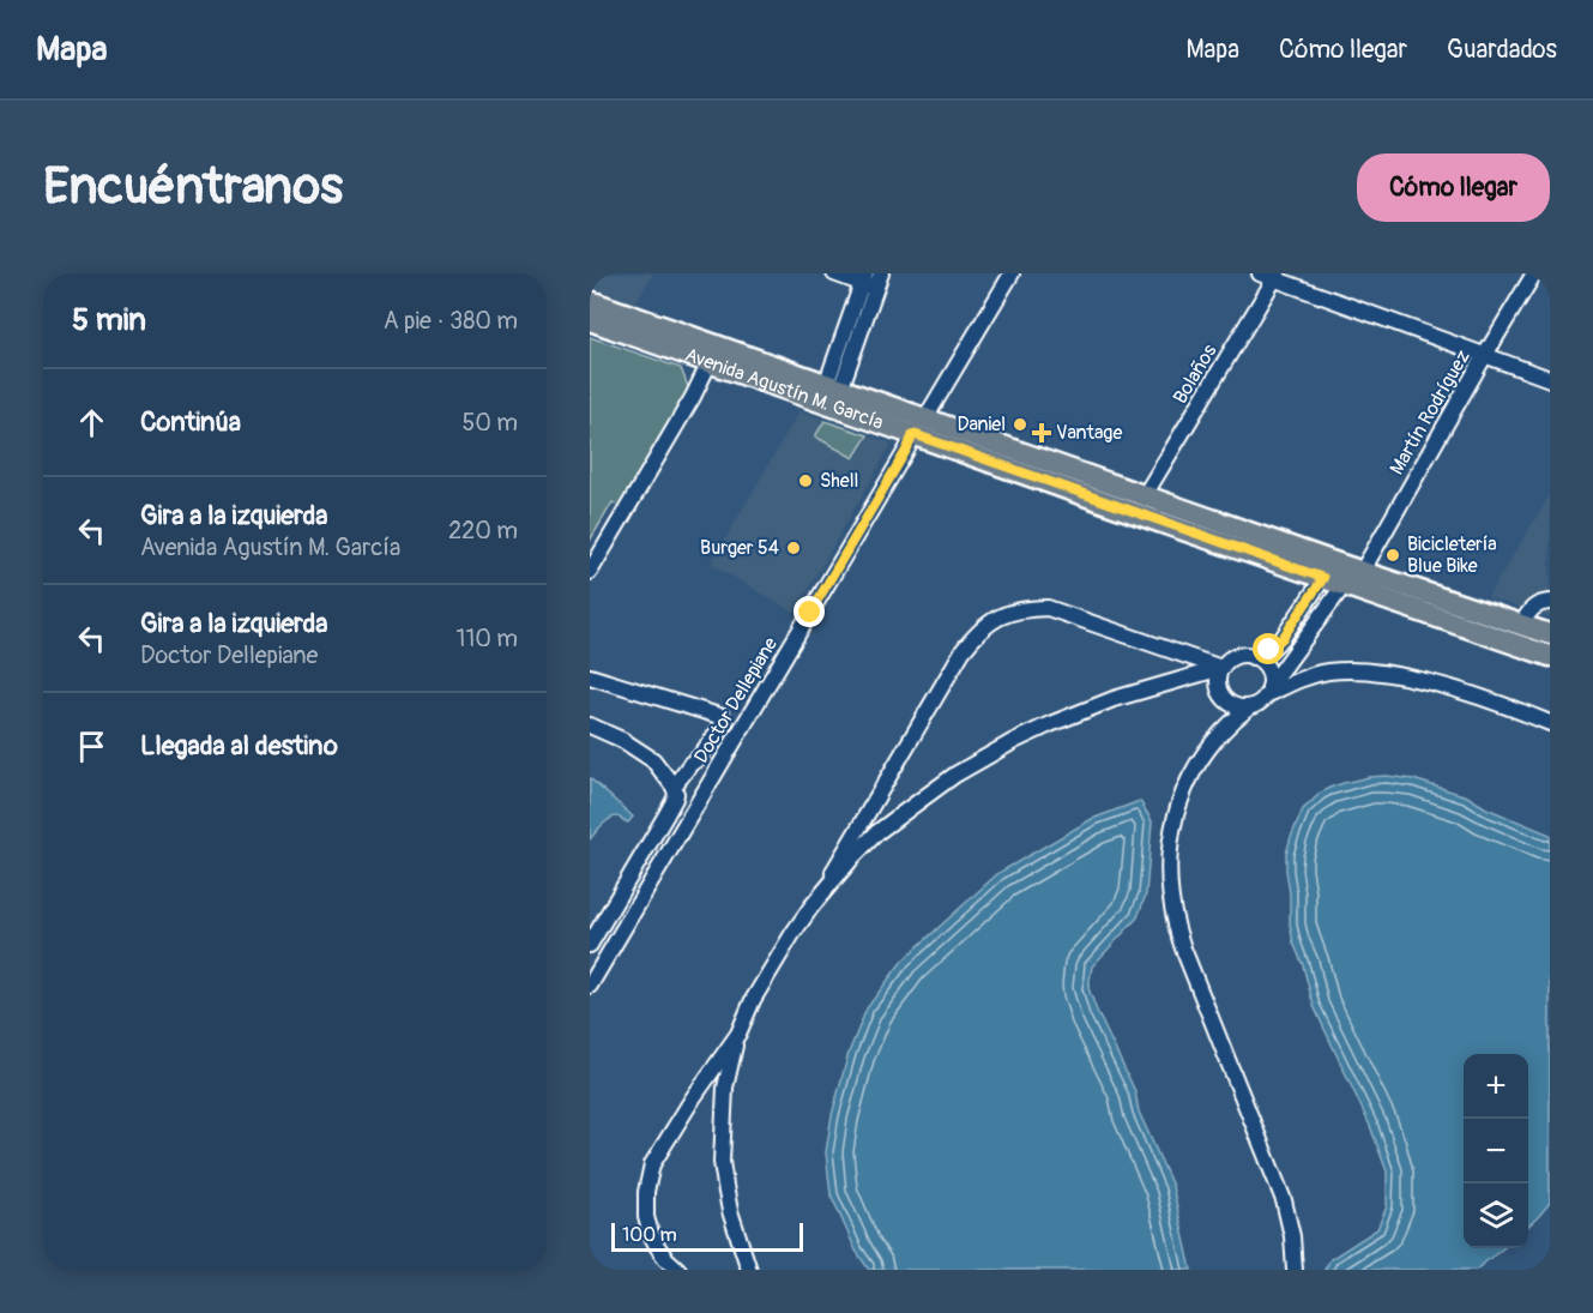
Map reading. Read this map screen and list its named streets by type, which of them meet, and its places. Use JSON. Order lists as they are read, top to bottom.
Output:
{
  "streets": {
    "main road": ["Avenida Agustín M. García"],
    "street": ["Bolaños", "Martín Rodríguez", "Doctor Dellepiane"]
  },
  "crossings": [
    ["Bolaños", "Avenida Agustín M. García"],
    ["Avenida Agustín M. García", "Martín Rodríguez"],
    ["Avenida Agustín M. García", "Doctor Dellepiane"]
  ],
  "places": {
    "other": [
      "Daniel",
      "Shell",
      "Burger 54",
      "Bicicletería Blue Bike"
    ],
    "health": ["Vantage"]
  },
  "scale_bar": "100 m",
  "page": {
    "header": "Mapa",
    "nav": ["Mapa", "Cómo llegar", "Guardados"],
    "buttons": "Cómo llegar",
    "title": "Encuéntranos",
    "heading": ["5 min", "A pie · 380 m"],
    "list": [
      ["Continúa", "50 m"],
      ["Gira a la izquierda", "Avenida Agustín M. García", "220 m"],
      ["Gira a la izquierda", "Doctor Dellepiane", "110 m"],
      "Llegada al destino"
    ],
    "map_buttons": ["+", "−"],
    "scale": "100 m"
  }
}
